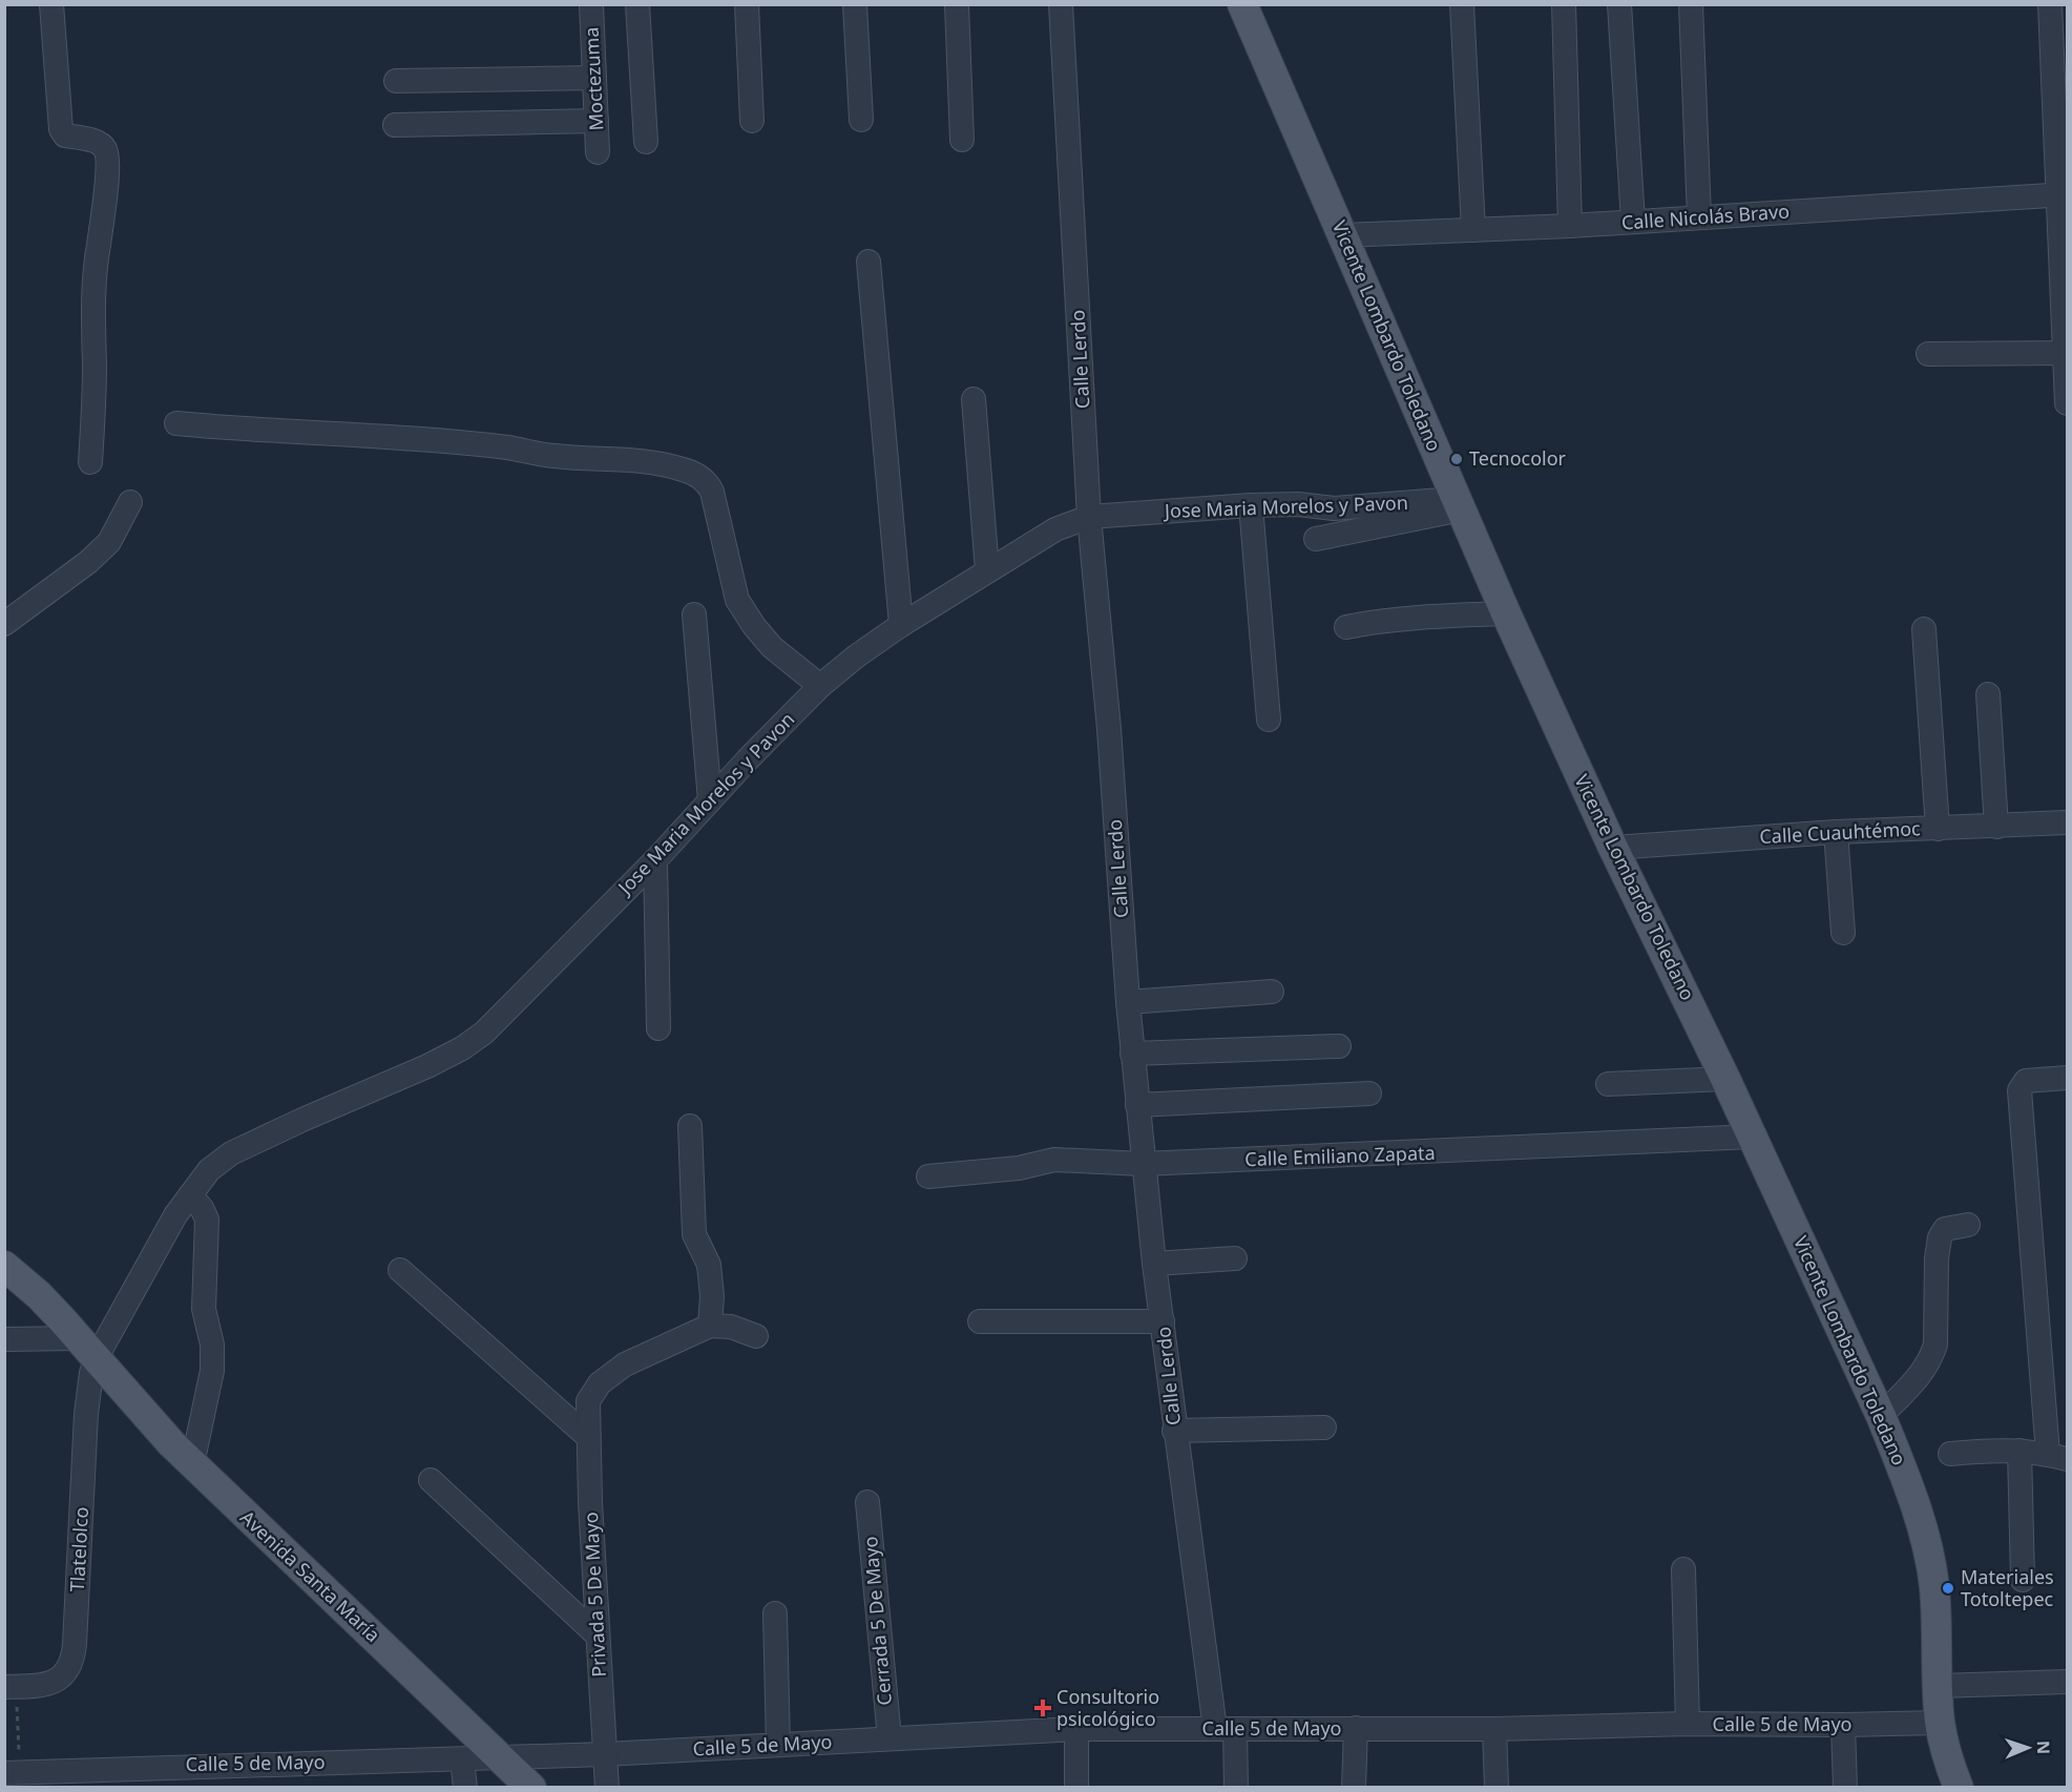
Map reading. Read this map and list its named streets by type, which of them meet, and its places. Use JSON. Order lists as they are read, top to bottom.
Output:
{
  "streets": {
    "main road": ["Vicente Lombardo Toledano", "Avenida Santa María"],
    "street": [
      "Moctezuma",
      "Calle Nicolás Bravo",
      "Calle Lerdo",
      "Jose Maria Morelos y Pavon",
      "Calle Cuauhtémoc",
      "Calle Emiliano Zapata",
      "Tlatelolco",
      "Privada 5 De Mayo",
      "Cerrada 5 De Mayo",
      "Calle 5 de Mayo"
    ]
  },
  "crossings": [
    ["Calle Nicolás Bravo", "Vicente Lombardo Toledano"],
    ["Vicente Lombardo Toledano", "Jose Maria Morelos y Pavon"],
    ["Vicente Lombardo Toledano", "Calle Cuauhtémoc"],
    ["Vicente Lombardo Toledano", "Calle Emiliano Zapata"],
    ["Vicente Lombardo Toledano", "Calle 5 de Mayo"],
    ["Calle Lerdo", "Jose Maria Morelos y Pavon"],
    ["Calle Lerdo", "Calle Emiliano Zapata"],
    ["Calle Lerdo", "Calle 5 de Mayo"],
    ["Jose Maria Morelos y Pavon", "Tlatelolco"],
    ["Jose Maria Morelos y Pavon", "Avenida Santa María"],
    ["Tlatelolco", "Avenida Santa María"],
    ["Avenida Santa María", "Calle 5 de Mayo"],
    ["Privada 5 De Mayo", "Calle 5 de Mayo"],
    ["Cerrada 5 De Mayo", "Calle 5 de Mayo"]
  ],
  "places": {
    "other": ["Tecnocolor", "Materiales Totoltepec"],
    "health": ["Consultorio psicológico"]
  },
  "north": "right"
}
